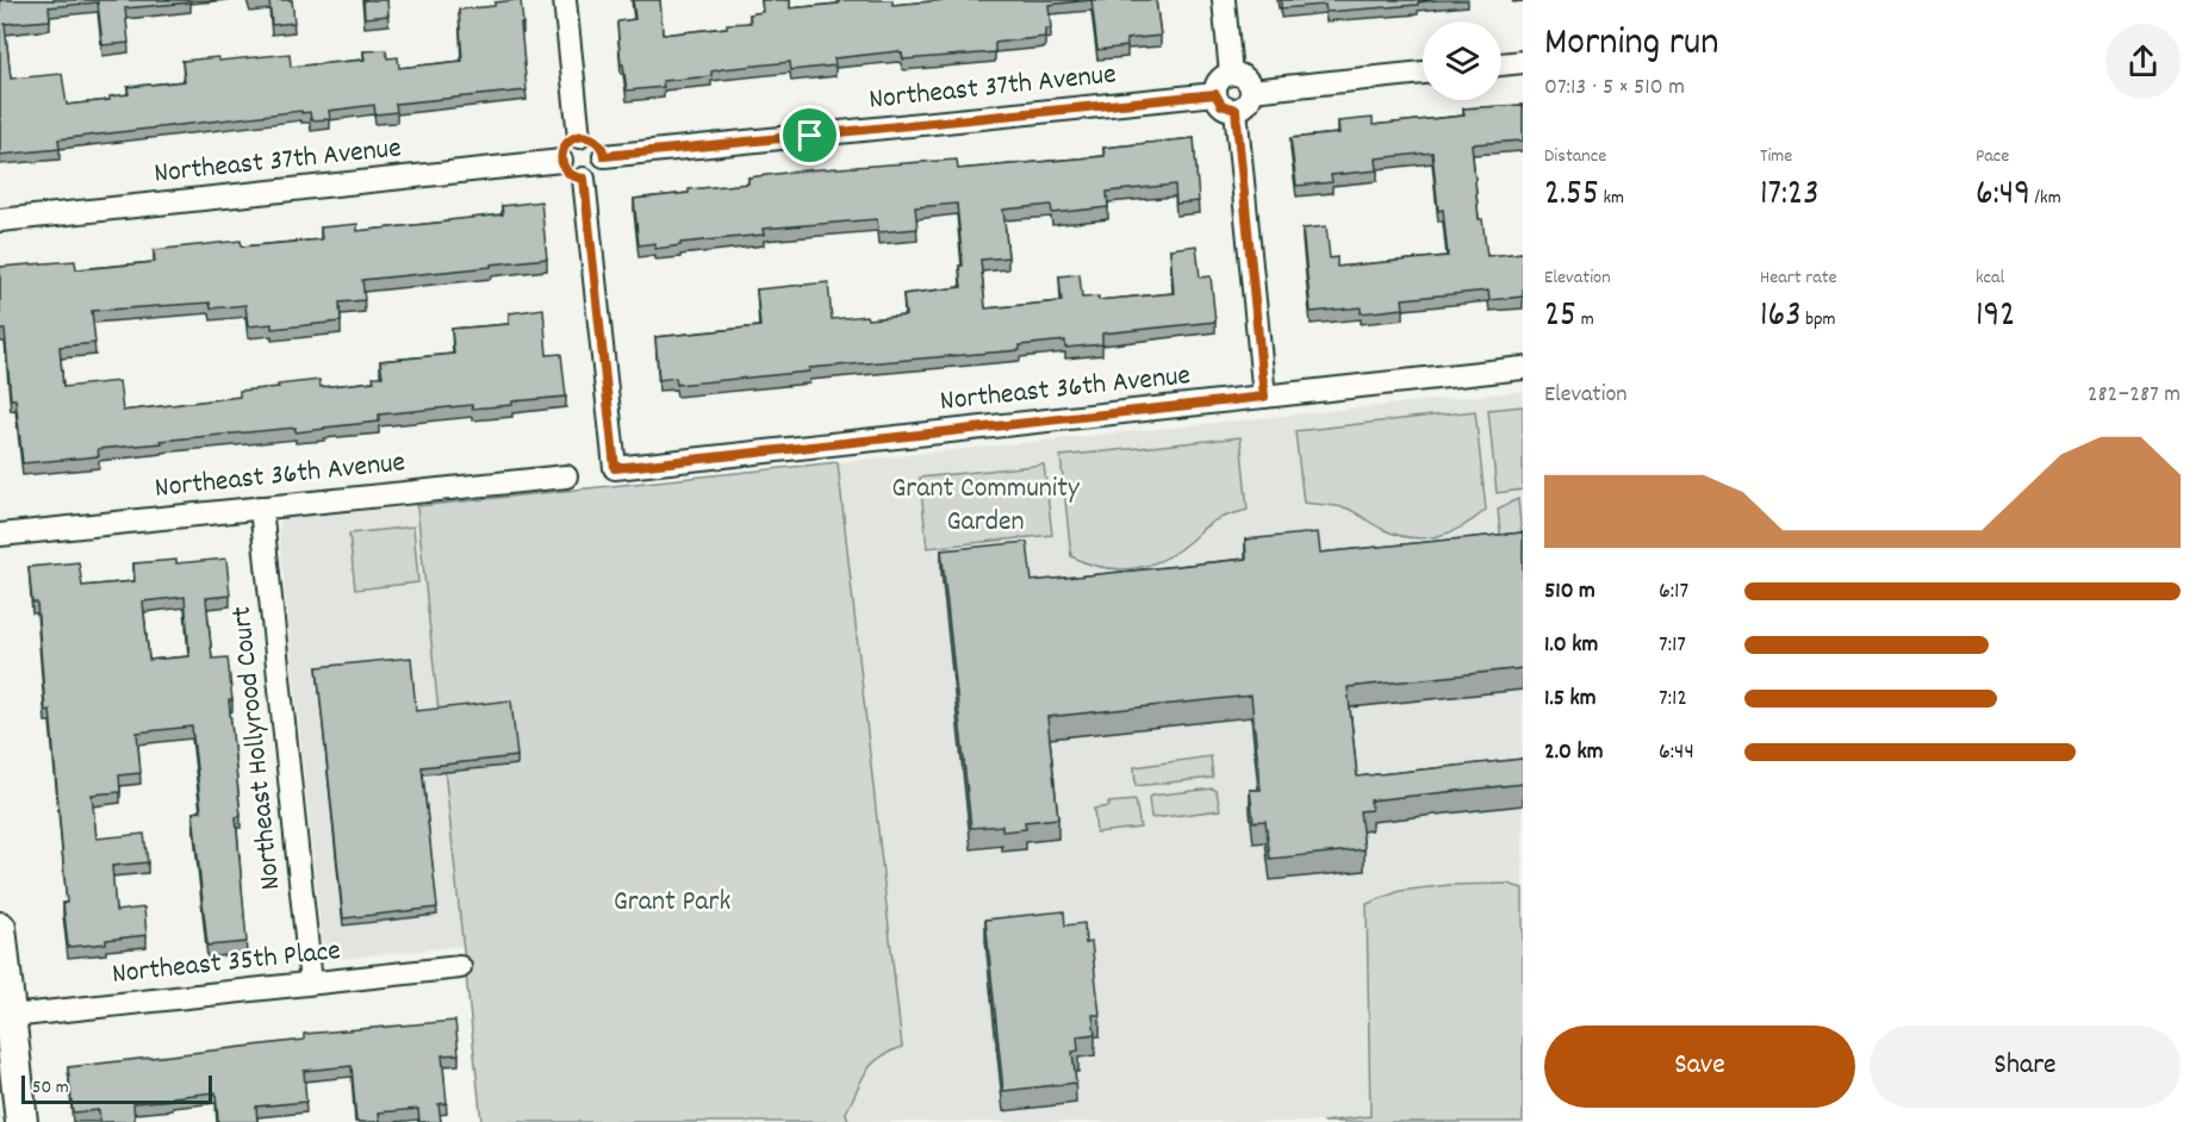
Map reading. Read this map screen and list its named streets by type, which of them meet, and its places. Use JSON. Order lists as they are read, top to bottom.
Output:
{
  "streets": {
    "street": [
      "Northeast 37th Avenue",
      "Northeast 36th Avenue",
      "Northeast Hollyrood Court",
      "Northeast 35th Place"
    ]
  },
  "crossings": [
    ["Northeast 37th Avenue", "Northeast 36th Avenue"],
    ["Northeast 36th Avenue", "Northeast Hollyrood Court"],
    ["Northeast Hollyrood Court", "Northeast 35th Place"]
  ],
  "parks": ["Grant Community Garden", "Grant Park"],
  "scale_bar": "50 m",
  "page": {
    "heading": ["Morning run", "07:13 · 5 × 510 m"],
    "stats": [
      ["Distance", "2.55 km"],
      ["Time", "17:23"],
      ["Pace", "6:49 /km"],
      ["Elevation", "25 m"],
      ["Heart rate", "163 bpm"],
      ["kcal", "192"]
    ],
    "chart": ["Elevation", "282–287 m"],
    "list": [
      {
        "name": "510 m",
        "note": "6:17"
      },
      {
        "name": "1.0 km",
        "note": "7:17"
      },
      {
        "name": "1.5 km",
        "note": "7:12"
      },
      {
        "name": "2.0 km",
        "note": "6:44"
      }
    ],
    "buttons": ["Save", "Share"],
    "scale": "50 m"
  }
}
